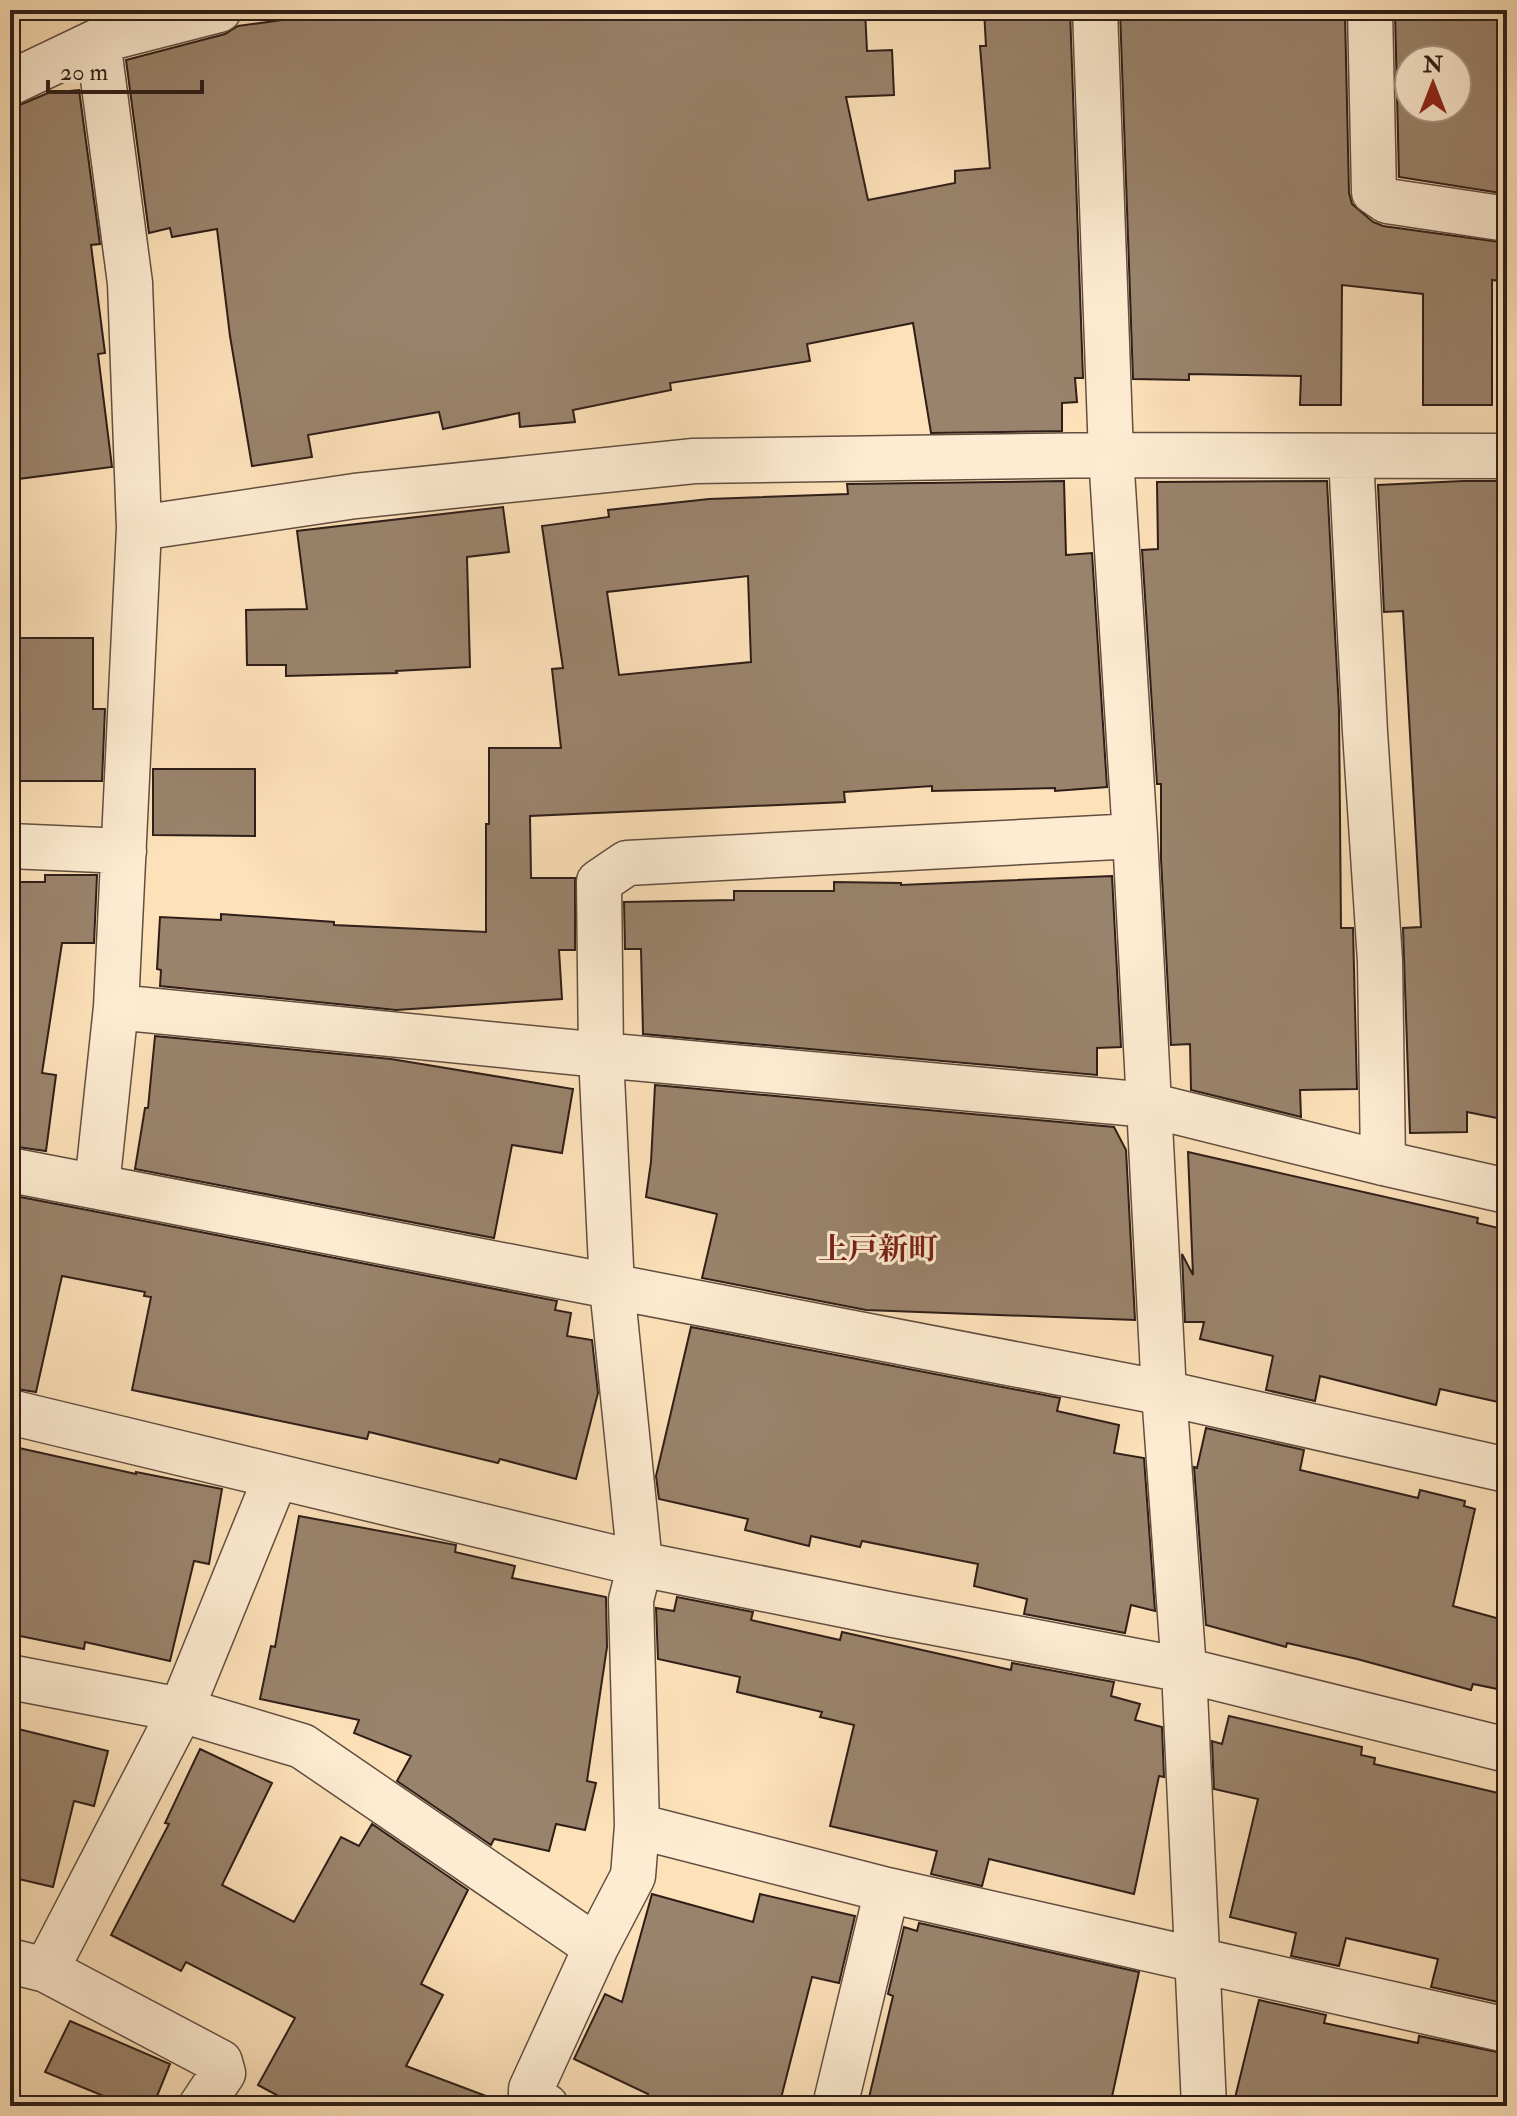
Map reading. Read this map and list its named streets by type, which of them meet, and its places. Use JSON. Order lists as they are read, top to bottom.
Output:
{
  "districts": ["上戸新町"],
  "scale_bar": "20 m",
  "north": "top"
}
